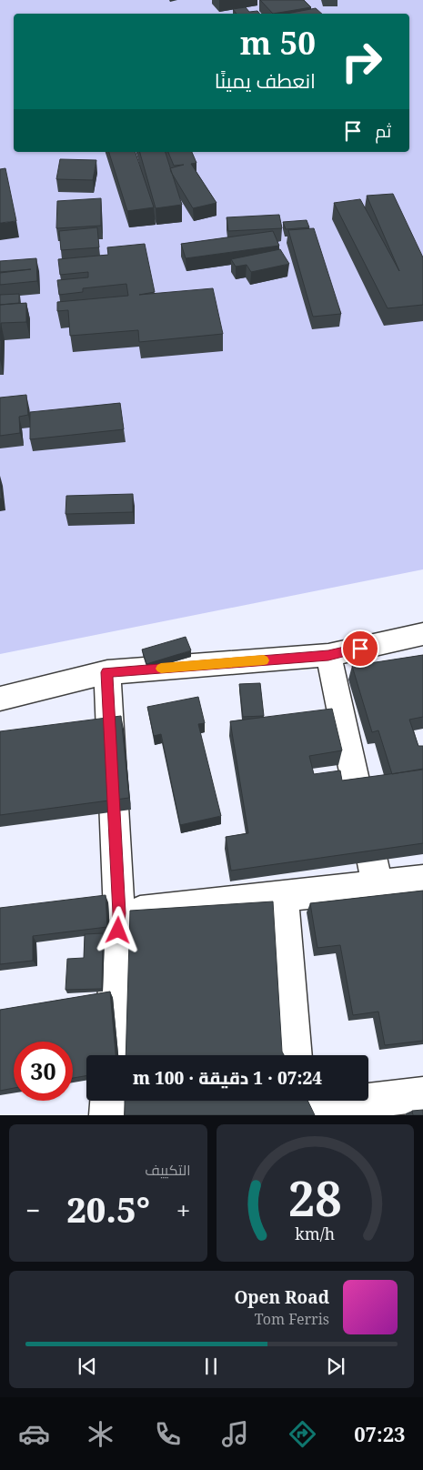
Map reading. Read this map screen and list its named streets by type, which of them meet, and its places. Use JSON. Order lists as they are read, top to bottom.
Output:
{
  "page": {
    "turn": ["50 m", "انعطف يمينًا"],
    "then": "ثم",
    "limit": "30",
    "trip": "07:24 · 1 دقيقة · 100 m",
    "tile": "التكييف",
    "heat": ["−", "20.5°", "+"],
    "song": ["Open Road", "Tom Ferris"],
    "tabs": "07:23",
    "gauge": ["28", "km/h"]
  }
}
